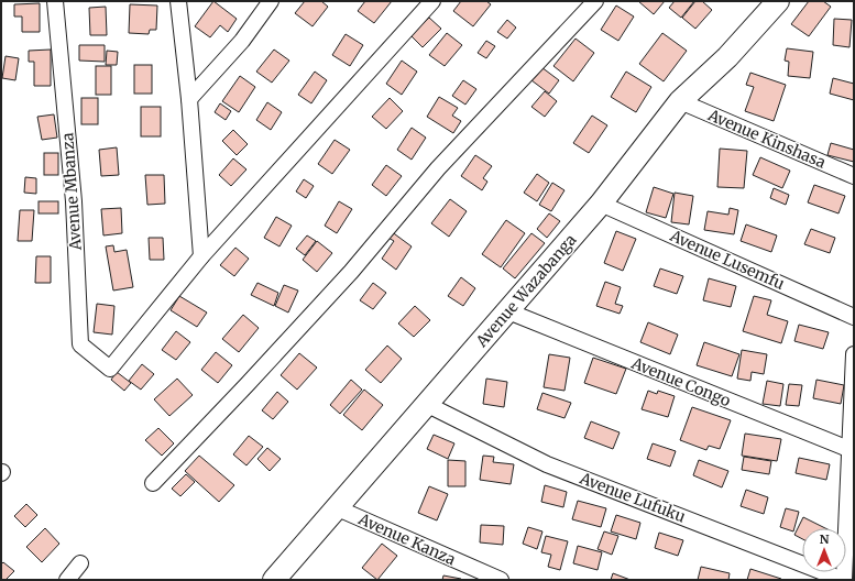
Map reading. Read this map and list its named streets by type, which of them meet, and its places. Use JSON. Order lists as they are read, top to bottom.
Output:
{
  "streets": {
    "main road": ["Avenue Wazabanga"],
    "street": [
      "Avenue Kinshasa",
      "Avenue Mbanza",
      "Avenue Lusemfu",
      "Avenue Congo",
      "Avenue Lufuku",
      "Avenue Kanza"
    ]
  },
  "crossings": [
    ["Avenue Kinshasa", "Avenue Wazabanga"],
    ["Avenue Lusemfu", "Avenue Wazabanga"],
    ["Avenue Wazabanga", "Avenue Congo"],
    ["Avenue Wazabanga", "Avenue Lufuku"],
    ["Avenue Wazabanga", "Avenue Kanza"]
  ],
  "north": "top"
}
